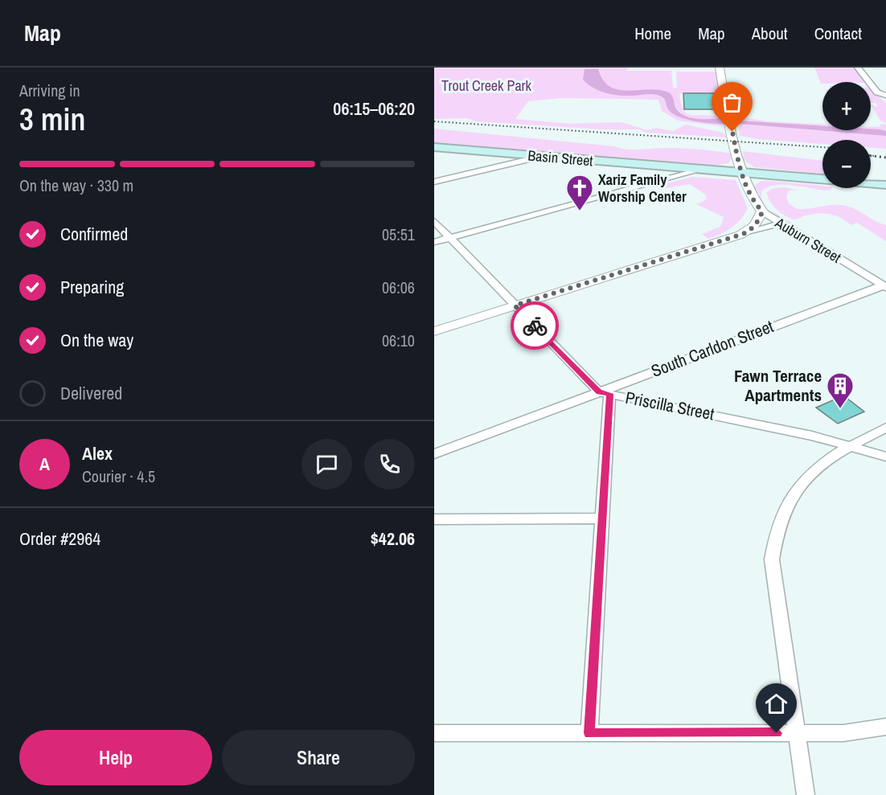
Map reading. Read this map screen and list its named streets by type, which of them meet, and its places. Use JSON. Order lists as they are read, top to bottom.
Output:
{
  "streets": {
    "main road": ["Basin Street"],
    "street": ["Auburn Street", "South Carldon Street", "Priscilla Street"]
  },
  "crossings": [
    ["Basin Street", "Auburn Street"],
    ["Auburn Street", "South Carldon Street"],
    ["South Carldon Street", "Priscilla Street"]
  ],
  "parks": ["Trout Creek Park"],
  "places": {
    "church": ["Xariz Family Worship Center"],
    "building": ["Fawn Terrace Apartments"]
  },
  "page": {
    "header": "Map",
    "nav": [
      "Home",
      "Map",
      "About",
      "Contact"
    ],
    "heading": ["3 min", "Arriving in", "06:15–06:20"],
    "panel": [
      "Alex",
      "Courier · 4.5",
      "Order #2964",
      "$42.06"
    ],
    "map_buttons": ["+", "−"],
    "bar": "On the way · 330 m",
    "list": [
      ["Confirmed", "05:51"],
      ["Preparing", "06:06"],
      ["On the way", "06:10"],
      "Delivered"
    ],
    "round": "A",
    "buttons": ["Help", "Share"]
  }
}
